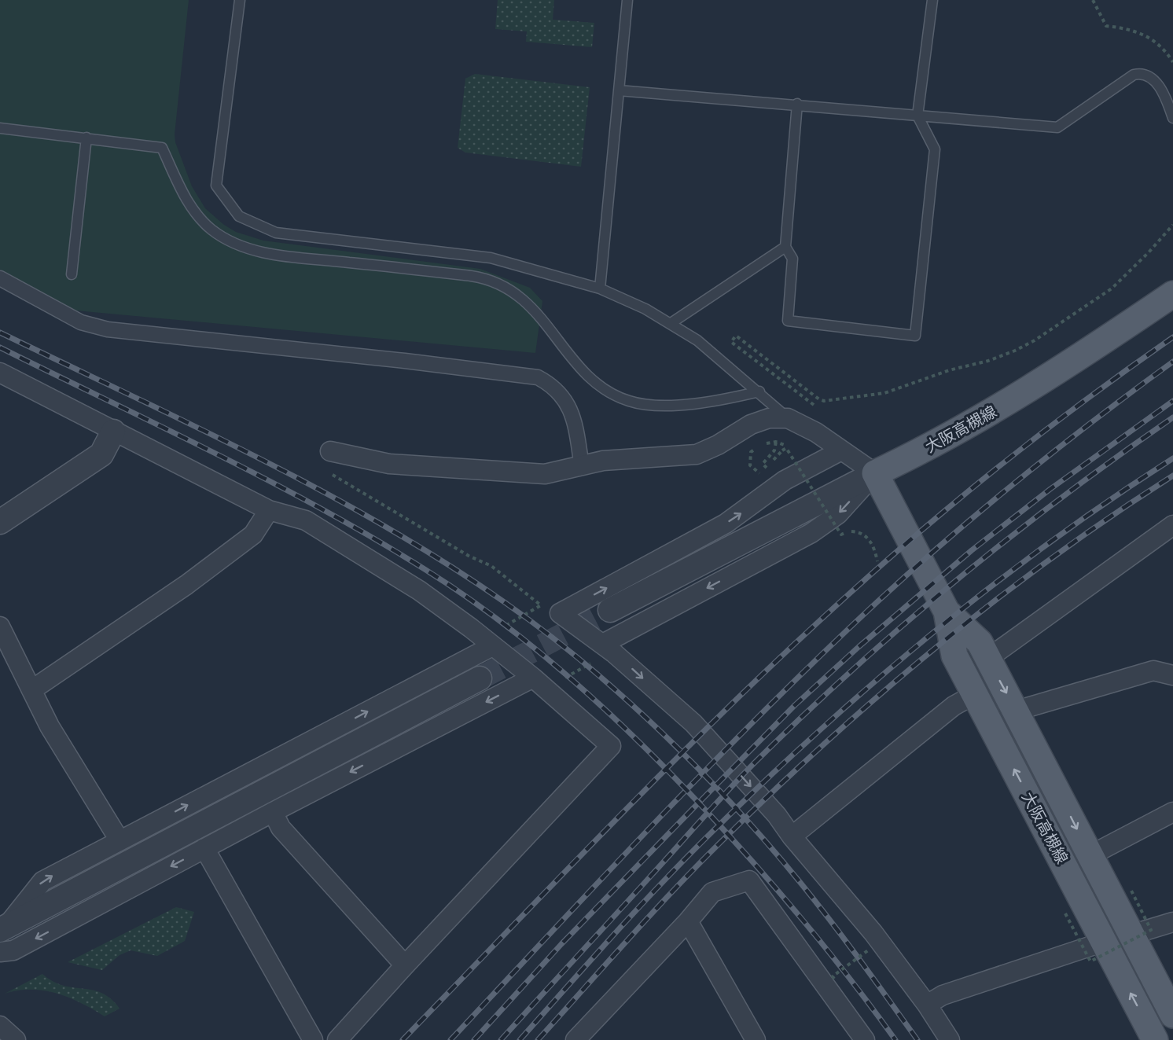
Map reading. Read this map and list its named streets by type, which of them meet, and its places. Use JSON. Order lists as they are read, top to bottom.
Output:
{
  "streets": {
    "main road": ["大阪高槻線"]
  }
}
